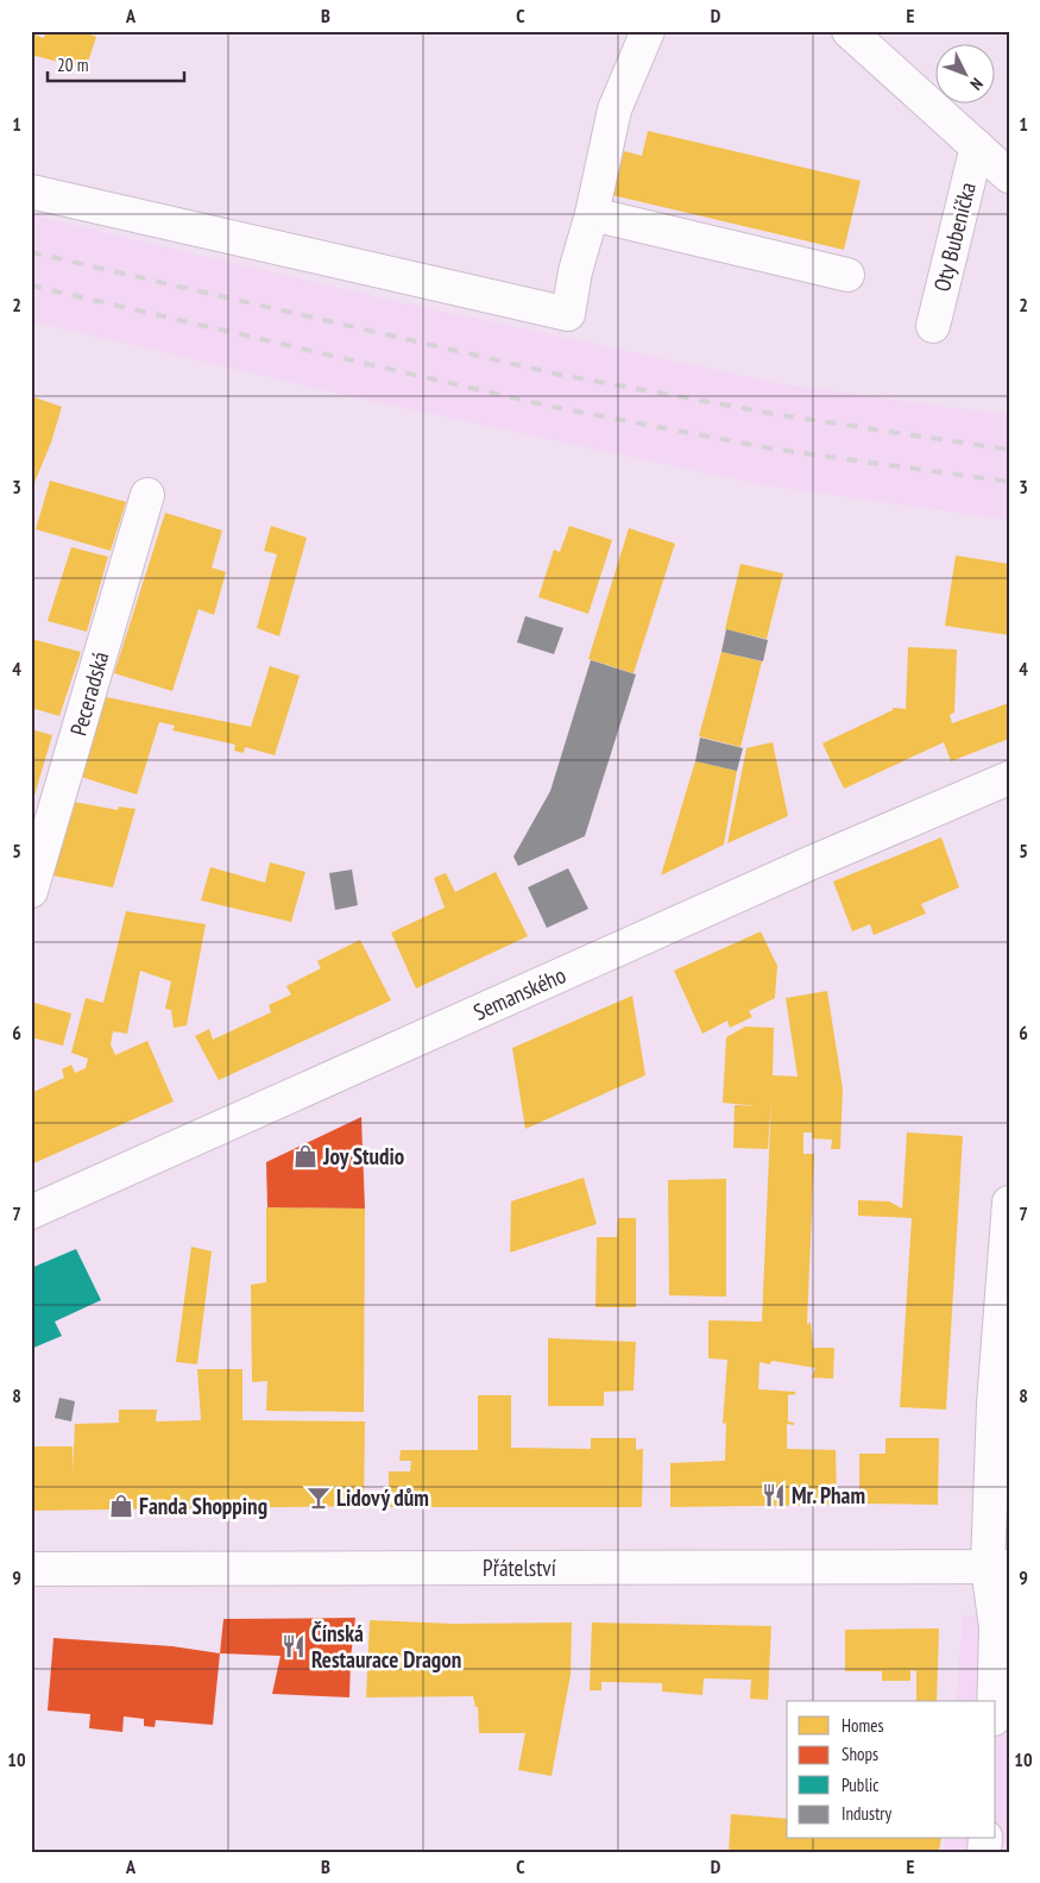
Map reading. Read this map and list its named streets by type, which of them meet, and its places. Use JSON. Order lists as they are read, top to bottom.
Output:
{
  "streets": {
    "street": [
      "Oty Bubeníčka",
      "Peceradská",
      "Semanského",
      "Přátelství"
    ]
  },
  "places": {
    "shop": ["Joy Studio", "Fanda Shopping"],
    "restaurant": ["Mr. Pham", "Čínská Restaurace Dragon"],
    "bar": ["Lidový dům"]
  },
  "legend": [
    "Homes",
    "Shops",
    "Public",
    "Industry"
  ],
  "scale_bar": "20 m",
  "north": "bottom right",
  "grid": {
    "columns": [
      "A",
      "B",
      "C",
      "D",
      "E"
    ],
    "rows": [
      "1",
      "2",
      "3",
      "4",
      "5",
      "6",
      "7",
      "8",
      "9",
      "10"
    ]
  }
}
